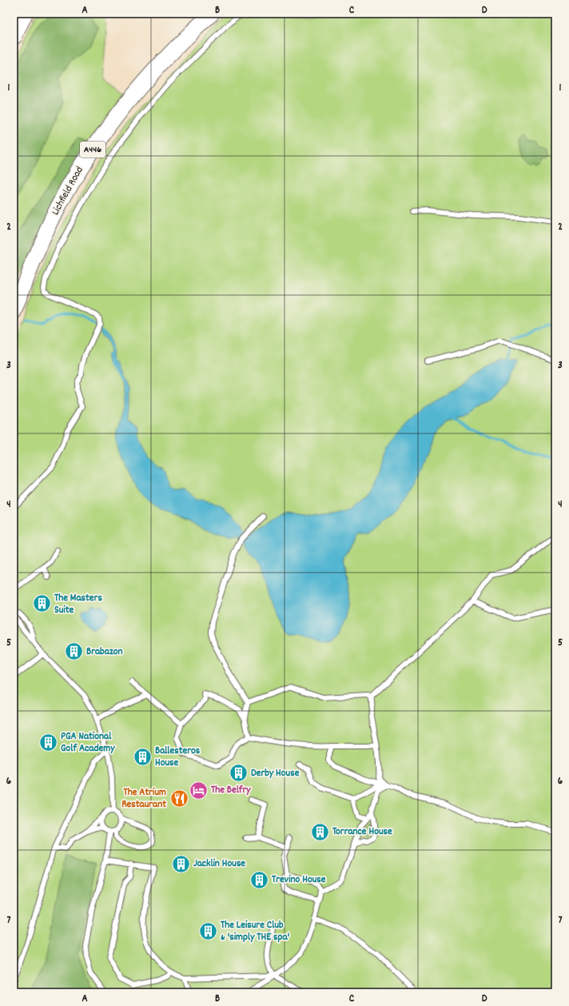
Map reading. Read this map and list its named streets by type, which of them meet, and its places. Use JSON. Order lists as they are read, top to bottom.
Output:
{
  "streets": {
    "highway": ["A446", "Lichfield Road"]
  },
  "places": {
    "building": [
      "The Masters Suite",
      "Brabazon",
      "PGA National Golf Academy",
      "Ballesteros House",
      "Derby House",
      "Torrance House",
      "Jacklin House",
      "Trevino House",
      "The Leisure Club & 'simply THE spa'"
    ],
    "hotel": ["The Belfry"],
    "restaurant": ["The Atrium Restaurant"]
  },
  "grid": {
    "columns": [
      "A",
      "B",
      "C",
      "D"
    ],
    "rows": [
      "1",
      "2",
      "3",
      "4",
      "5",
      "6",
      "7"
    ]
  }
}
